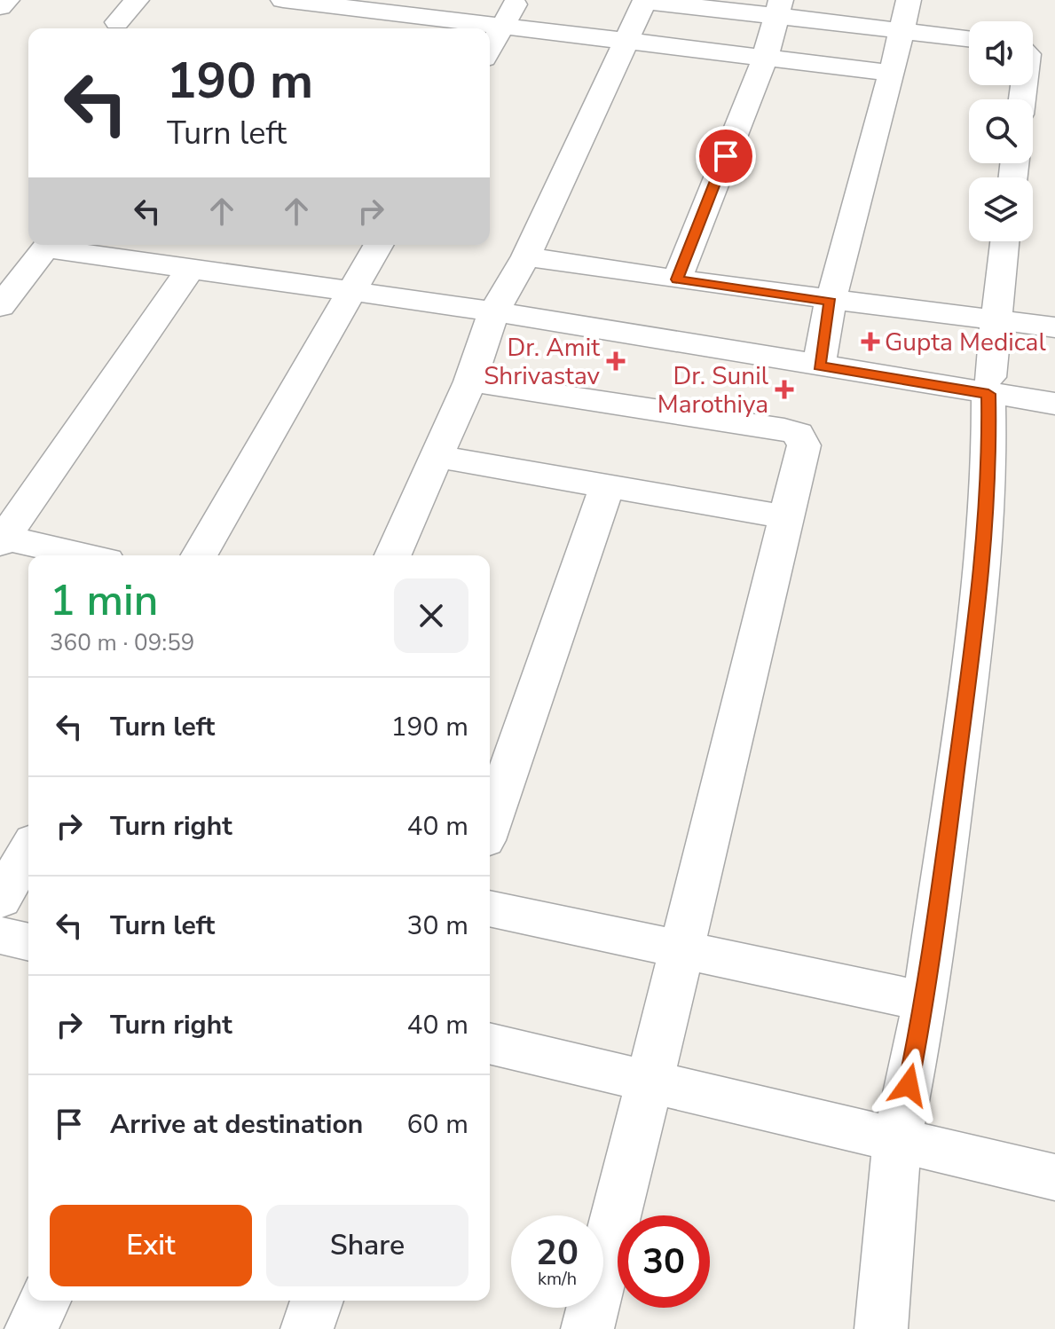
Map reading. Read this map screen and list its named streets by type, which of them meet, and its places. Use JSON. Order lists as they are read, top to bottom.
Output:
{
  "places": {
    "health": ["Gupta Medical", "Dr. Amit Shrivastav", "Dr. Sunil Marothiya"]
  },
  "page": {
    "turn": ["190 m", "Turn left"],
    "heading": ["1 min", "360 m · 09:59"],
    "list": [
      {
        "name": "Turn left",
        "value": "190 m"
      },
      {
        "name": "Turn right",
        "value": "40 m"
      },
      {
        "name": "Turn left",
        "value": "30 m"
      },
      {
        "name": "Turn right",
        "value": "40 m"
      },
      {
        "name": "Arrive at destination",
        "value": "60 m"
      }
    ],
    "buttons": ["Exit", "Share"],
    "speed": "20 km/h",
    "limit": "30"
  }
}
